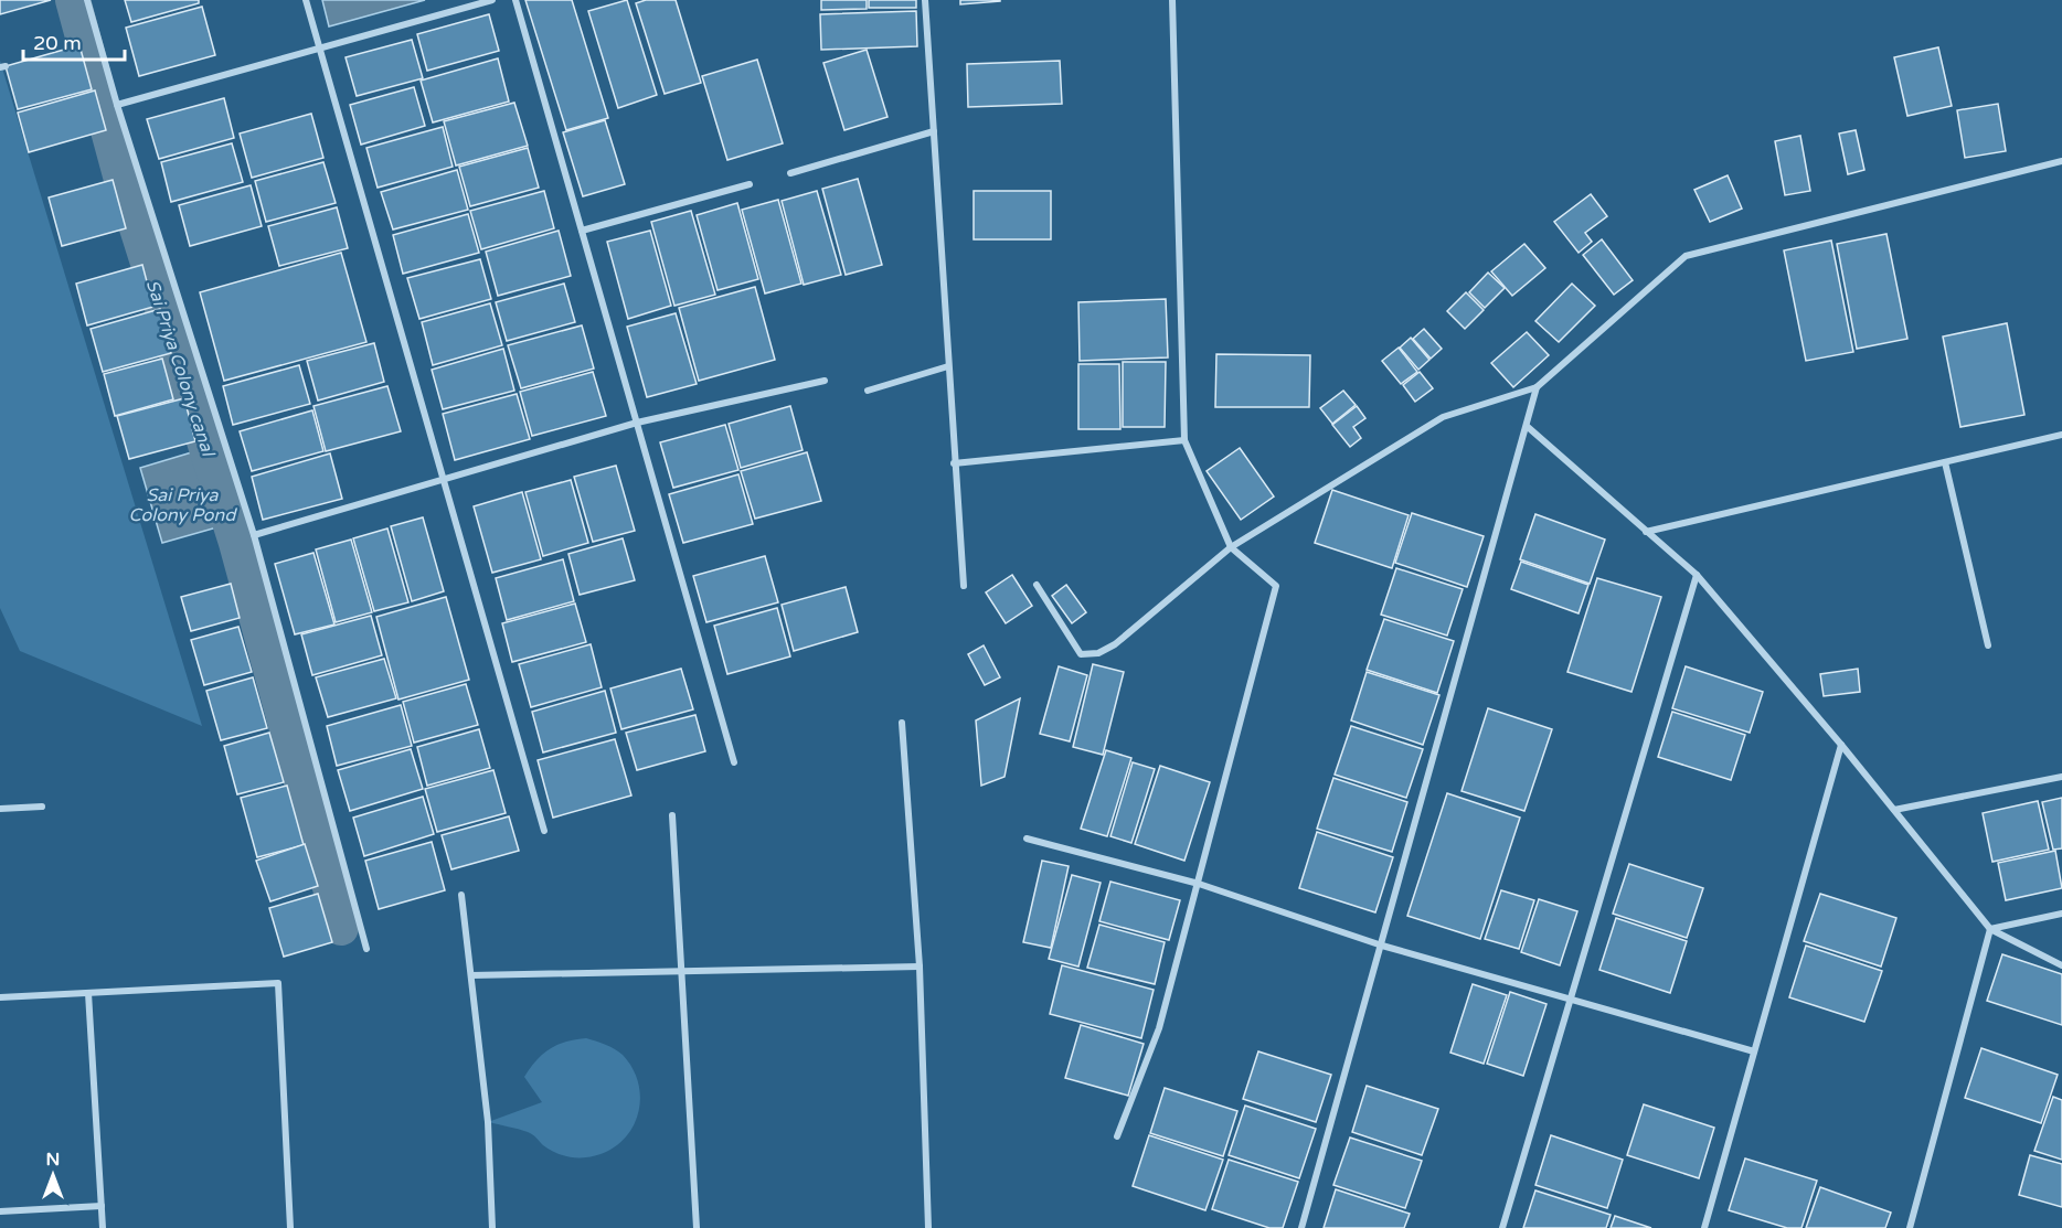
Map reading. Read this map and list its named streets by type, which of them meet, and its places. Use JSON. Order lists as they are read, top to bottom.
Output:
{
  "water": ["Sai Priya Colony canal", "Sai Priya Colony Pond"],
  "scale_bar": "20 m",
  "north": "top"
}
